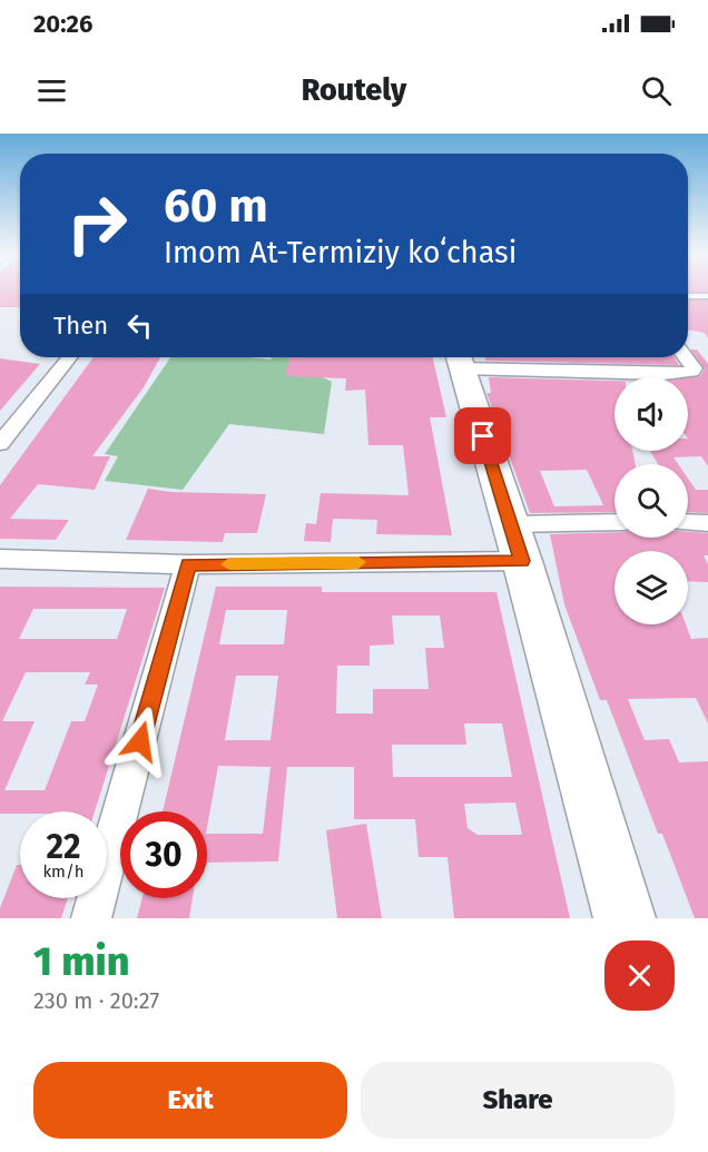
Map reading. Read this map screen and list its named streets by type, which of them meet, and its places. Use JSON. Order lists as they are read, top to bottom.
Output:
{
  "page": {
    "status": "20:26",
    "header": "Routely",
    "turn": ["60 m", "Imom At-Termiziy koʻchasi"],
    "then": "Then",
    "speed": "22 km/h",
    "limit": "30",
    "heading": ["1 min", "230 m · 20:27"],
    "buttons": ["Exit", "Share"]
  }
}
